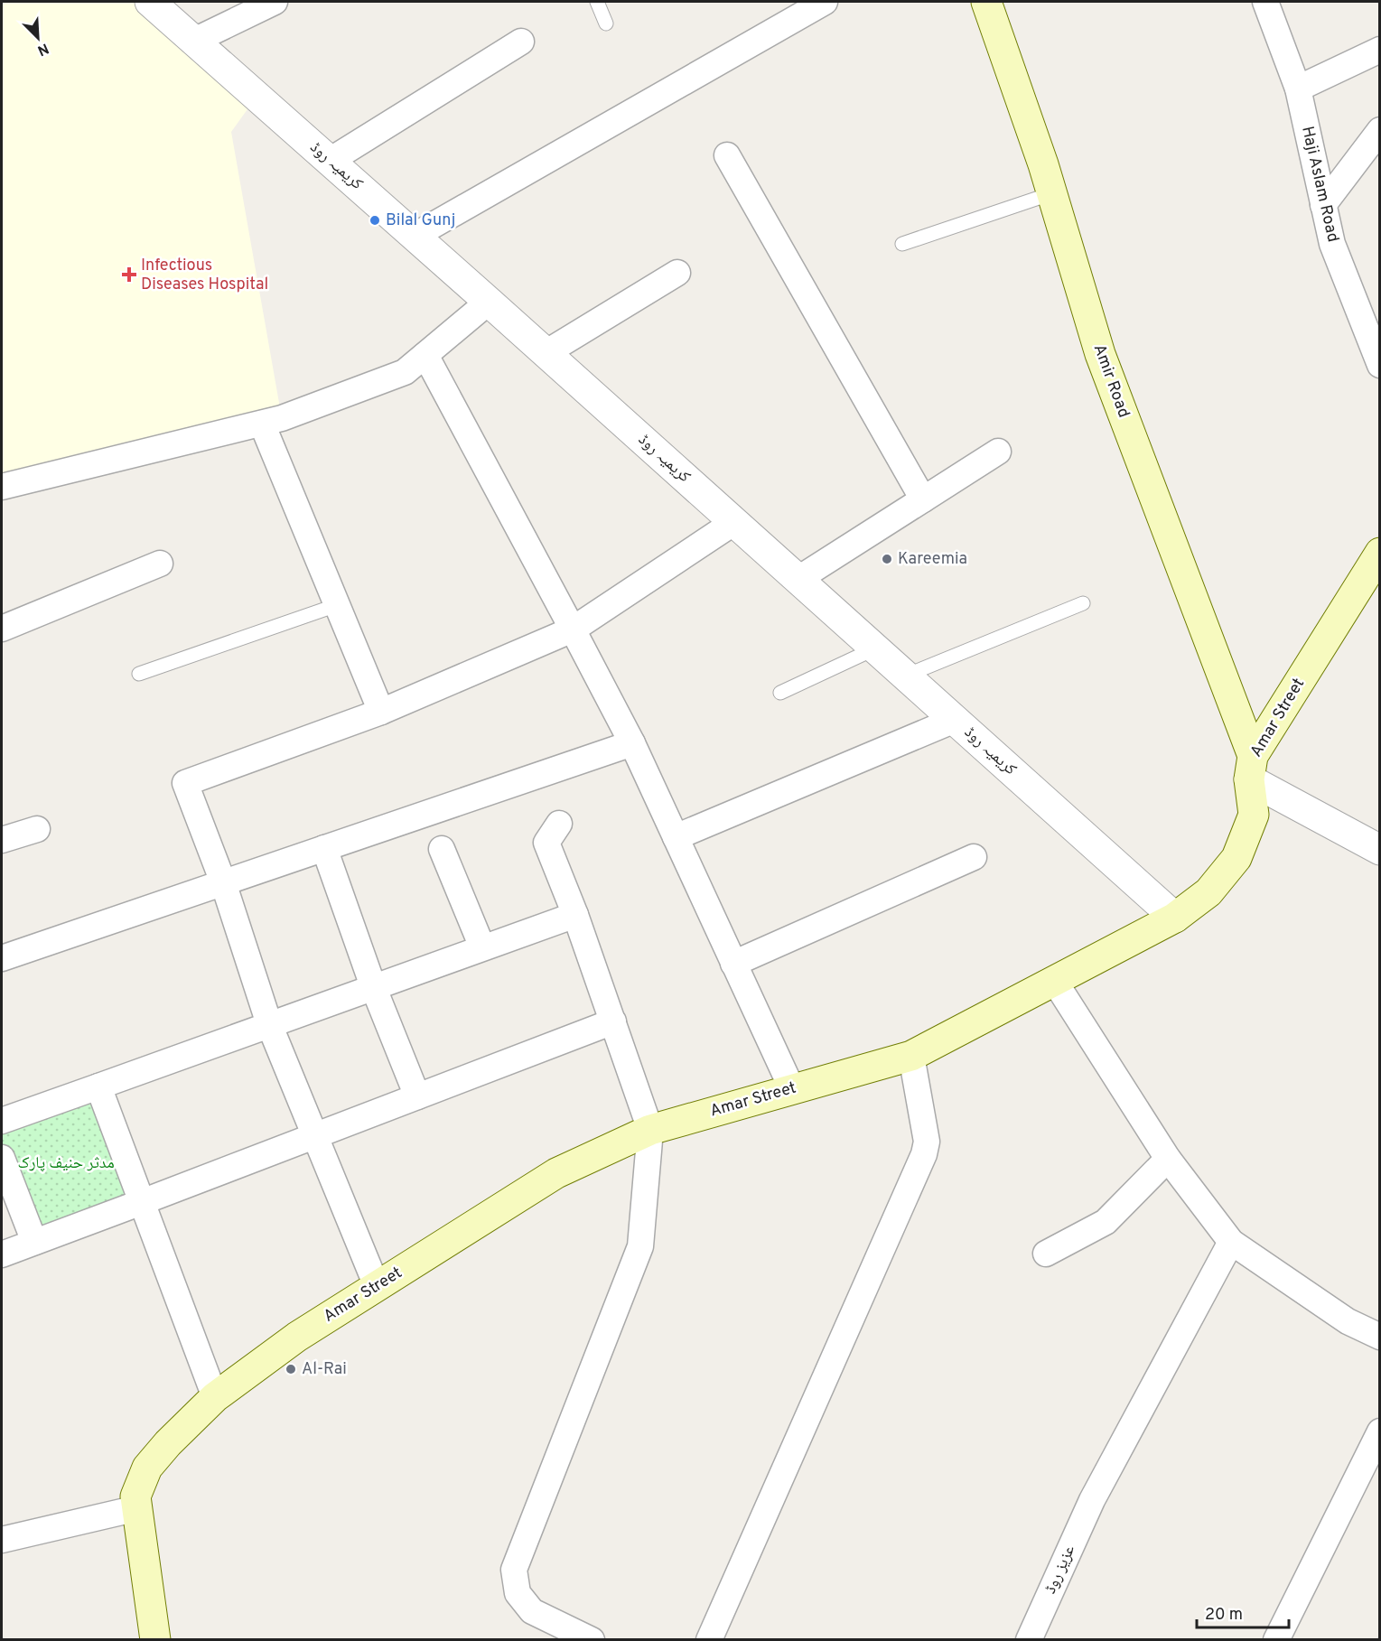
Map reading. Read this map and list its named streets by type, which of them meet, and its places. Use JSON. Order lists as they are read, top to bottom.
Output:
{
  "streets": {
    "main road": ["Amir Road", "Amar Street"],
    "street": ["کریمیہ روڈ", "Haji Aslam Road", "عزیز روڈ"]
  },
  "crossings": [
    ["کریمیہ روڈ", "Amar Street"],
    ["Amir Road", "Amar Street"]
  ],
  "parks": ["مدثر حنیف پارک"],
  "places": {
    "other": ["Bilal Gunj", "Kareemia", "Al-Rai"],
    "health": ["Infectious Diseases Hospital"]
  },
  "scale_bar": "20 m",
  "north": "bottom right"
}
